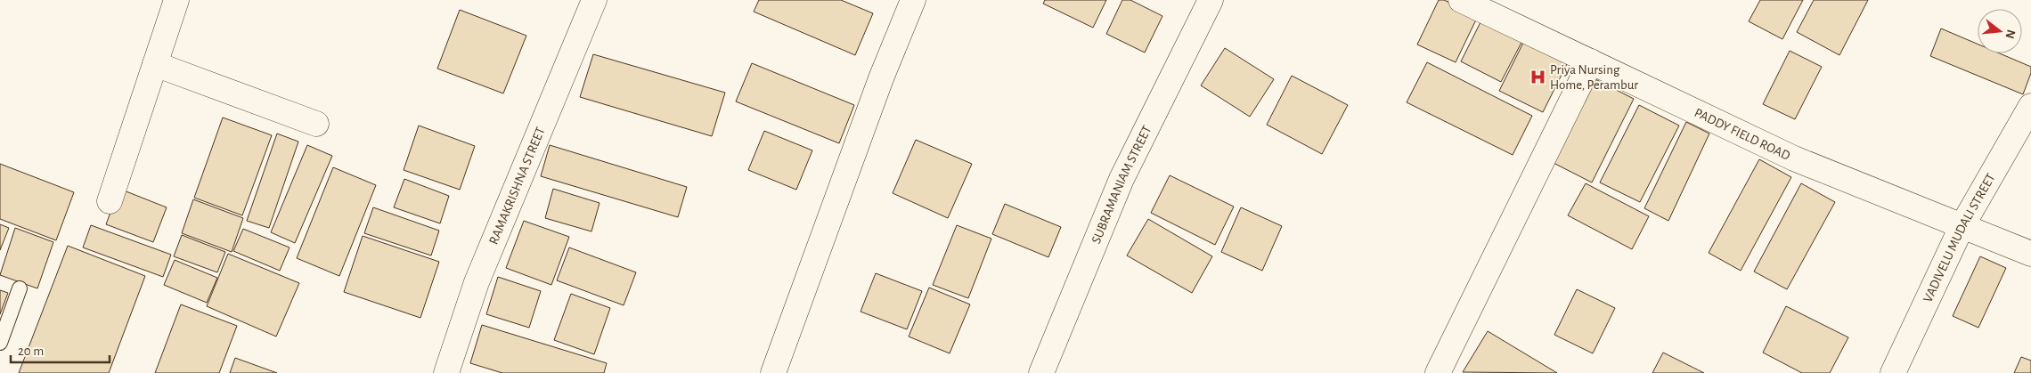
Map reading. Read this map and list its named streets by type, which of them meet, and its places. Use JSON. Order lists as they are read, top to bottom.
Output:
{
  "streets": {
    "street": [
      "PADDY FIELD ROAD",
      "SUBRAMANIAM STREET",
      "RAMAKRISHNA STREET",
      "VADIVELU MUDALI STREET"
    ]
  },
  "crossings": [
    ["PADDY FIELD ROAD", "VADIVELU MUDALI STREET"]
  ],
  "places": {
    "hospital": ["Priya Nursing Home, Perambur"]
  },
  "scale_bar": "20 m",
  "north": "right"
}
